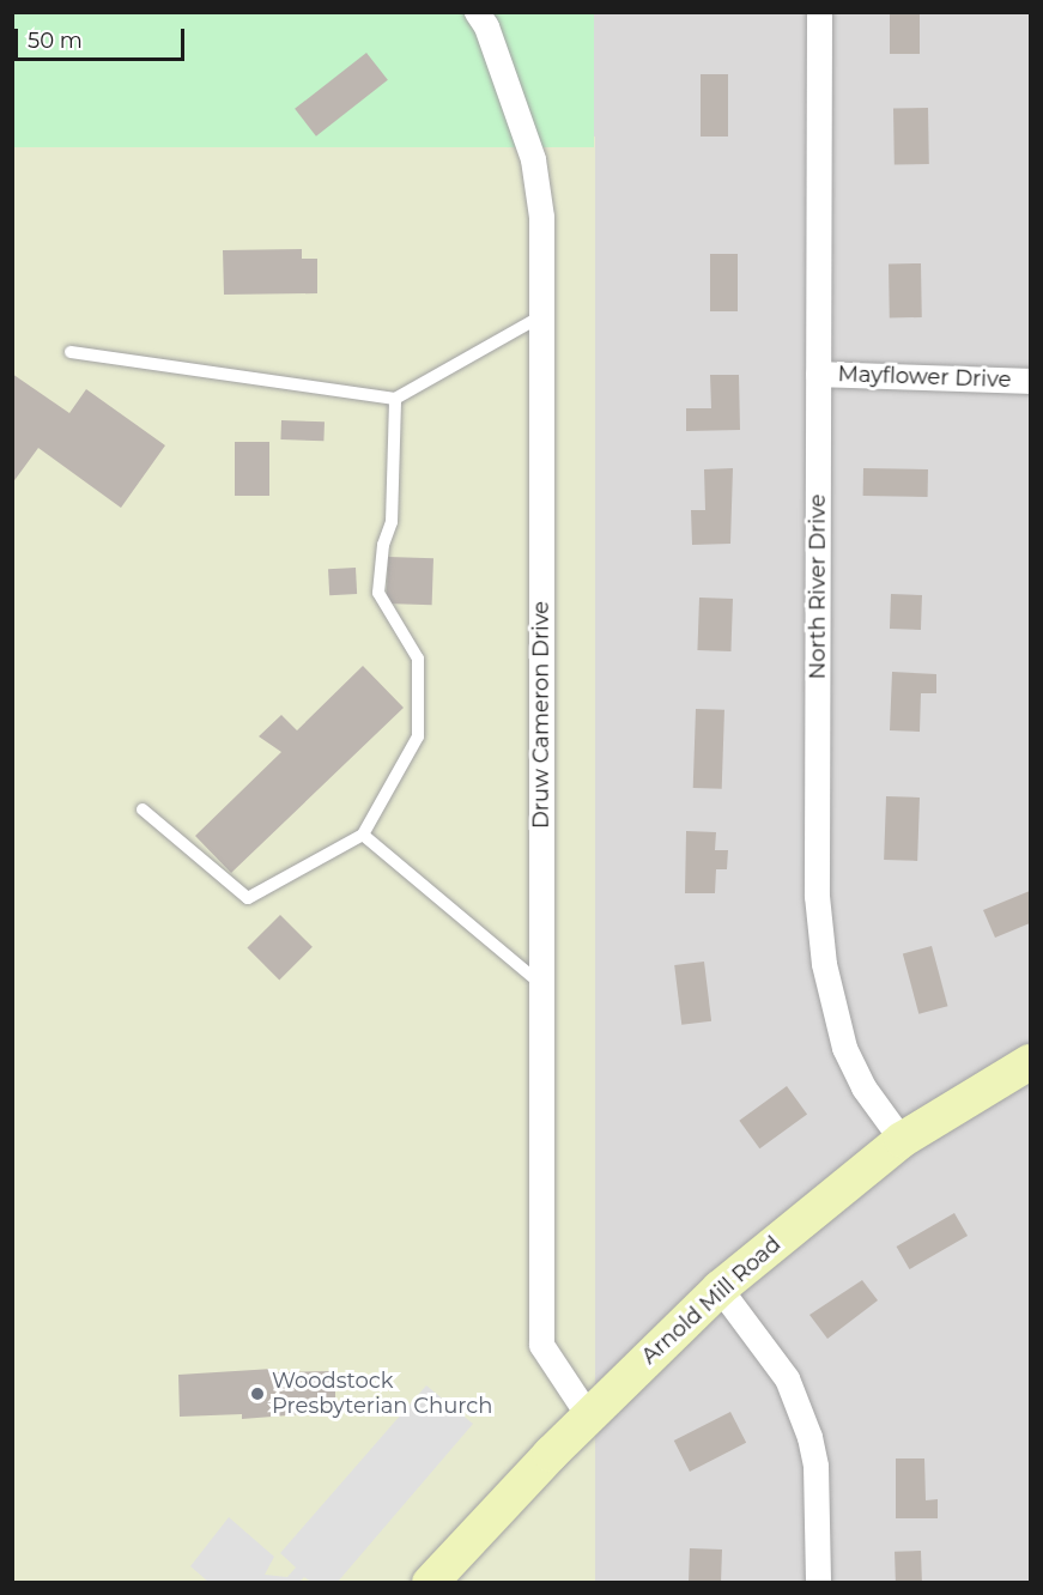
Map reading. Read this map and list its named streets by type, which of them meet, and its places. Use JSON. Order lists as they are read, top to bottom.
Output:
{
  "streets": {
    "main road": ["Arnold Mill Road"],
    "street": ["Mayflower Drive", "North River Drive", "Druw Cameron Drive"]
  },
  "crossings": [
    ["Mayflower Drive", "North River Drive"],
    ["North River Drive", "Arnold Mill Road"],
    ["Druw Cameron Drive", "Arnold Mill Road"]
  ],
  "places": ["Woodstock Presbyterian Church"],
  "scale_bar": "50 m"
}
